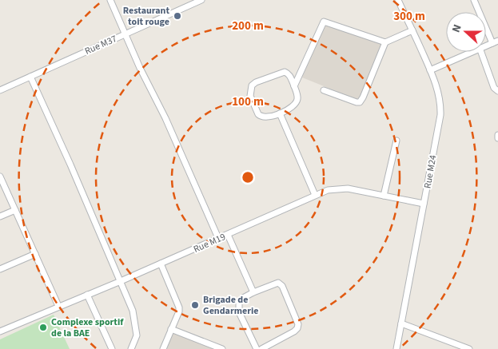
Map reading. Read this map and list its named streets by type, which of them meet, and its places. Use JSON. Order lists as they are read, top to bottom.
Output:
{
  "streets": {
    "street": ["Rue M37", "Rue M24", "Rue M19"]
  },
  "crossings": [
    ["Rue M24", "Rue M19"]
  ],
  "places": ["Restaurant toit rouge", "Brigade de Gendarmerie", "Complexe sportif de la BAE"],
  "north": "left",
  "rings": ["300 m", "200 m", "100 m"]
}
